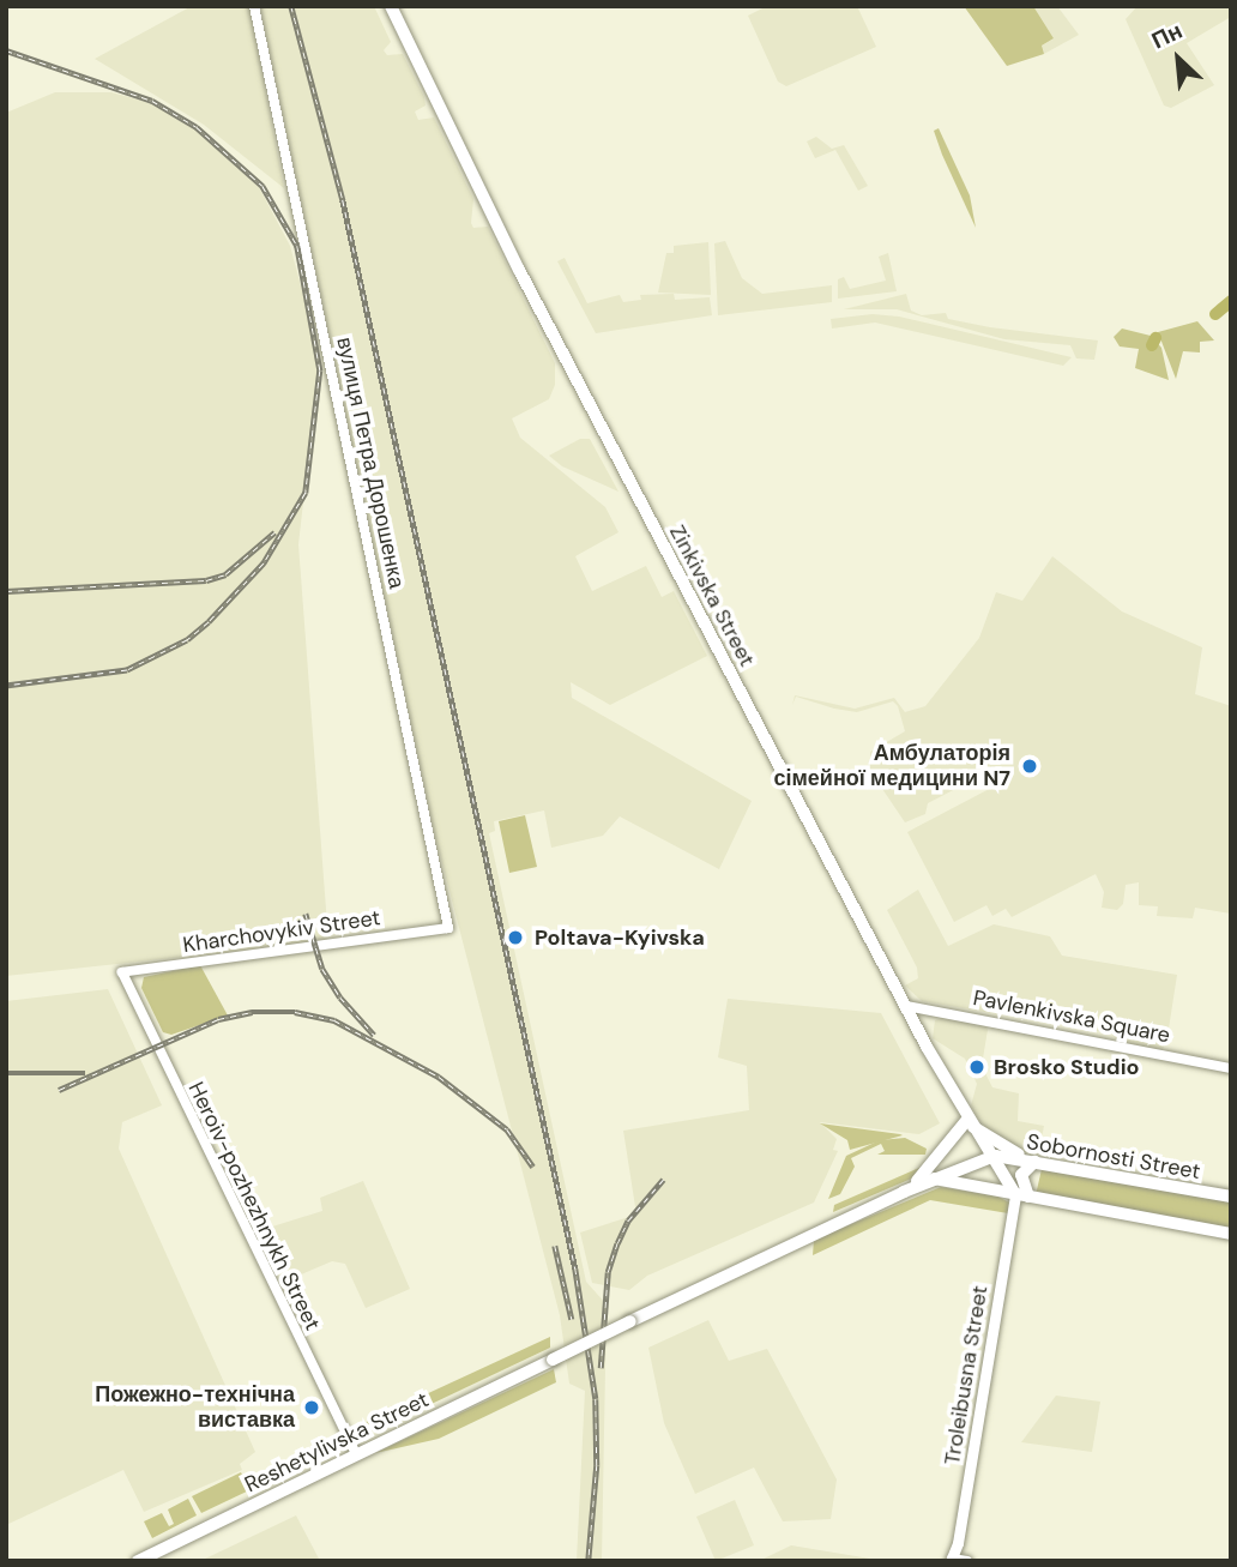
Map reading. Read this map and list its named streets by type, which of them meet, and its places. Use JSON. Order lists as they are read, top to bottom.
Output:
{
  "streets": {
    "main road": [
      "Zinkivska Street",
      "Sobornosti Street",
      "Troleibusna Street",
      "Reshetylivska Street"
    ],
    "street": [
      "вулиця Петра Дорошенка",
      "Kharchovykiv Street",
      "Pavlenkivska Square",
      "Heroiv-pozhezhnykh Street"
    ]
  },
  "crossings": [
    ["вулиця Петра Дорошенка", "Kharchovykiv Street"],
    ["Zinkivska Street", "Pavlenkivska Square"],
    ["Zinkivska Street", "Sobornosti Street"],
    ["Zinkivska Street", "Troleibusna Street"],
    ["Kharchovykiv Street", "Heroiv-pozhezhnykh Street"],
    ["Heroiv-pozhezhnykh Street", "Reshetylivska Street"]
  ],
  "places": [
    "Амбулаторія сімейної медицини N7",
    "Poltava-Kyivska",
    "Brosko Studio",
    "Пожежно-технічна виставка"
  ],
  "north": "top left"
}
